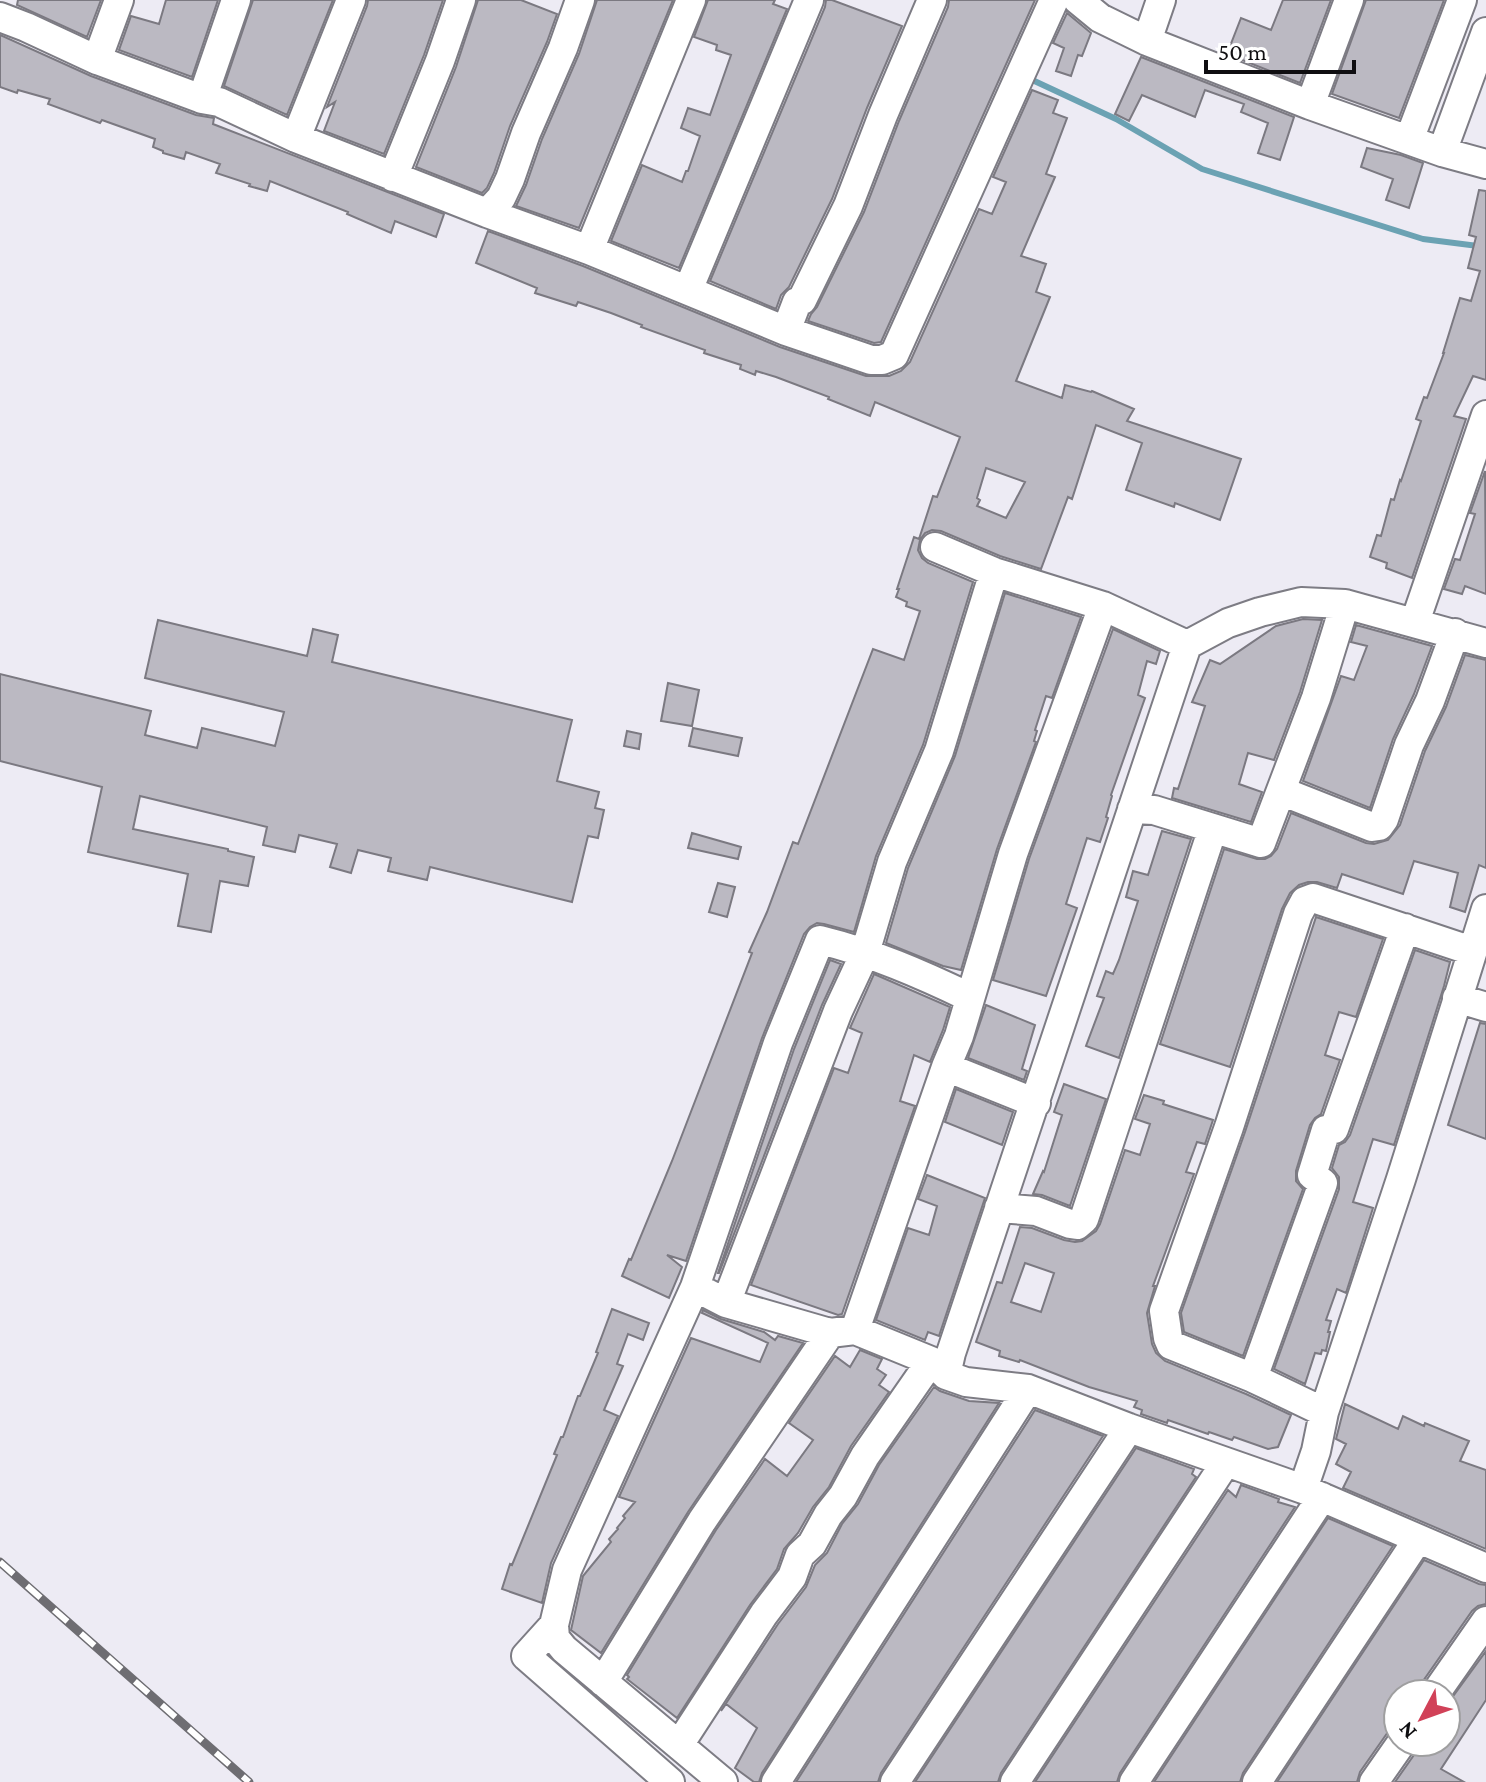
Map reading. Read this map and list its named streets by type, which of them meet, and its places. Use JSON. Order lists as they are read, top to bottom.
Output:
{
  "scale_bar": "50 m",
  "north": "bottom left"
}
